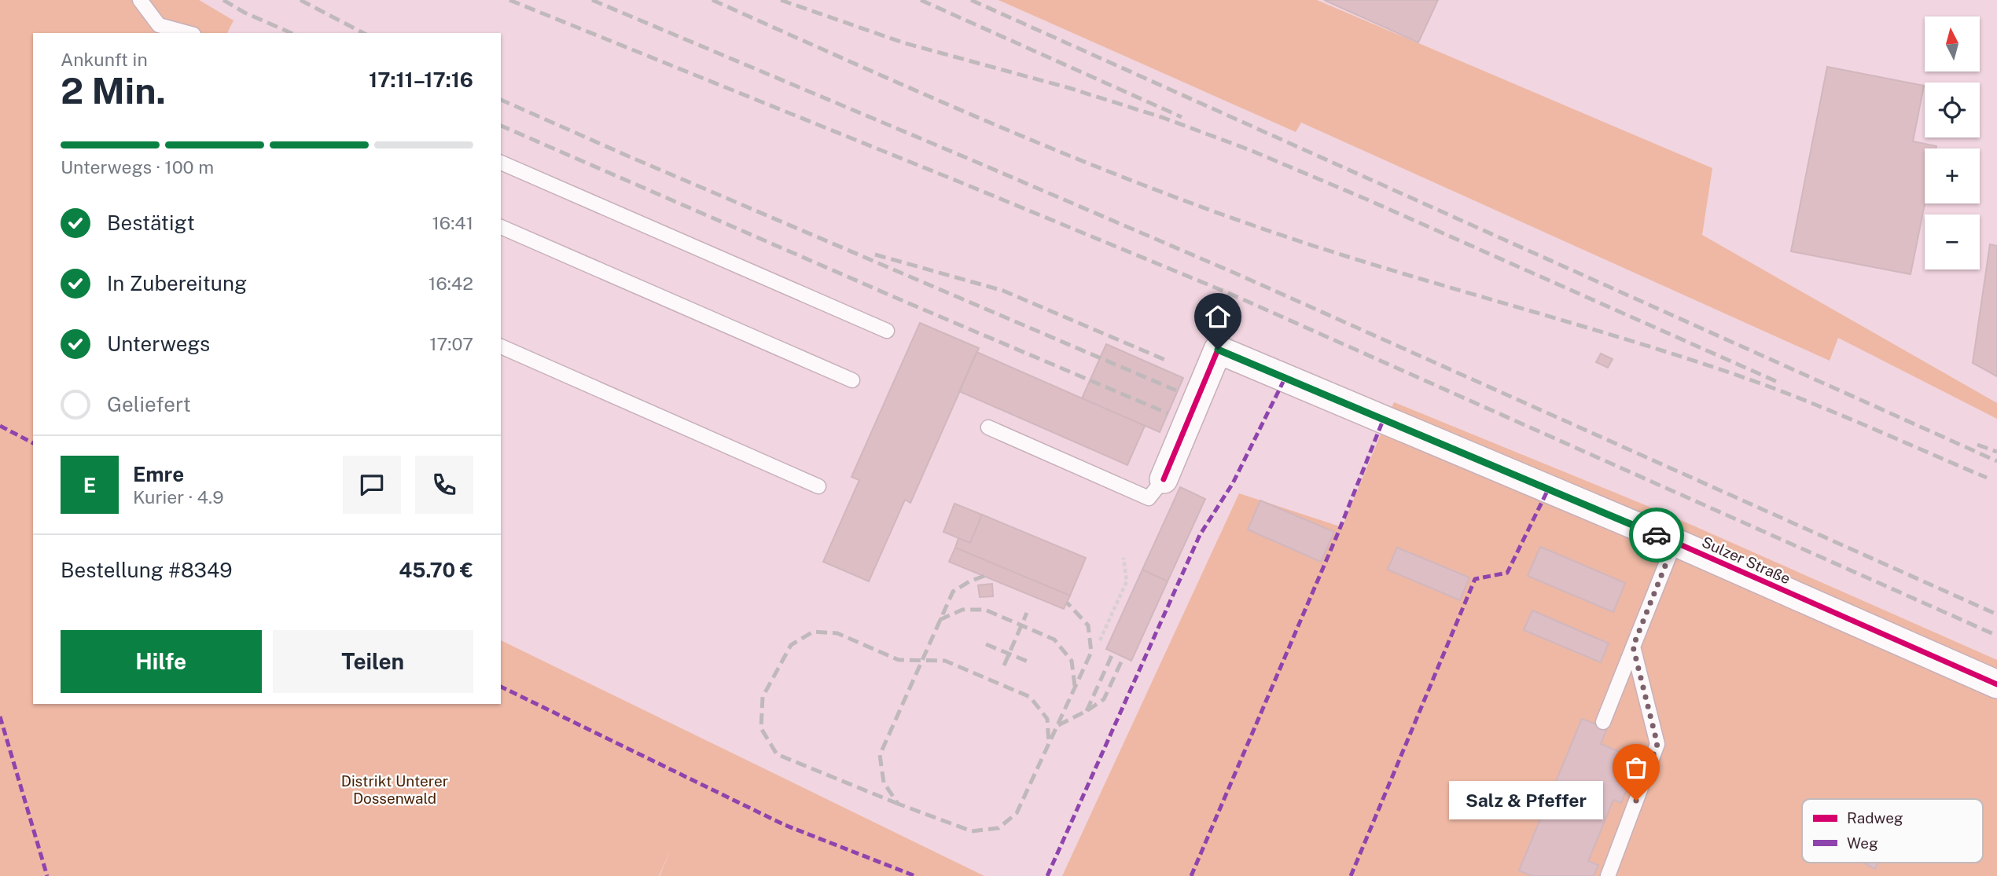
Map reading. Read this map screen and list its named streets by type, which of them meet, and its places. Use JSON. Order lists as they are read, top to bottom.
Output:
{
  "streets": {
    "street": ["Sulzer Straße"]
  },
  "parks": ["Distrikt Unterer Dossenwald"],
  "places": ["Salz & Pfeffer"],
  "legend": ["Radweg", "Weg"],
  "north": "top",
  "page": {
    "map_buttons": ["+", "−"],
    "heading": ["2 Min.", "Ankunft in", "17:11–17:16"],
    "panel": [
      "Emre",
      "Kurier · 4.9",
      "Bestellung #8349",
      "45.70 €"
    ],
    "bar": "Unterwegs · 100 m",
    "list": [
      ["Bestätigt", "16:41"],
      ["In Zubereitung", "16:42"],
      ["Unterwegs", "17:07"],
      "Geliefert"
    ],
    "round": "E",
    "buttons": ["Hilfe", "Teilen"],
    "bubble": "Salz & Pfeffer"
  }
}
